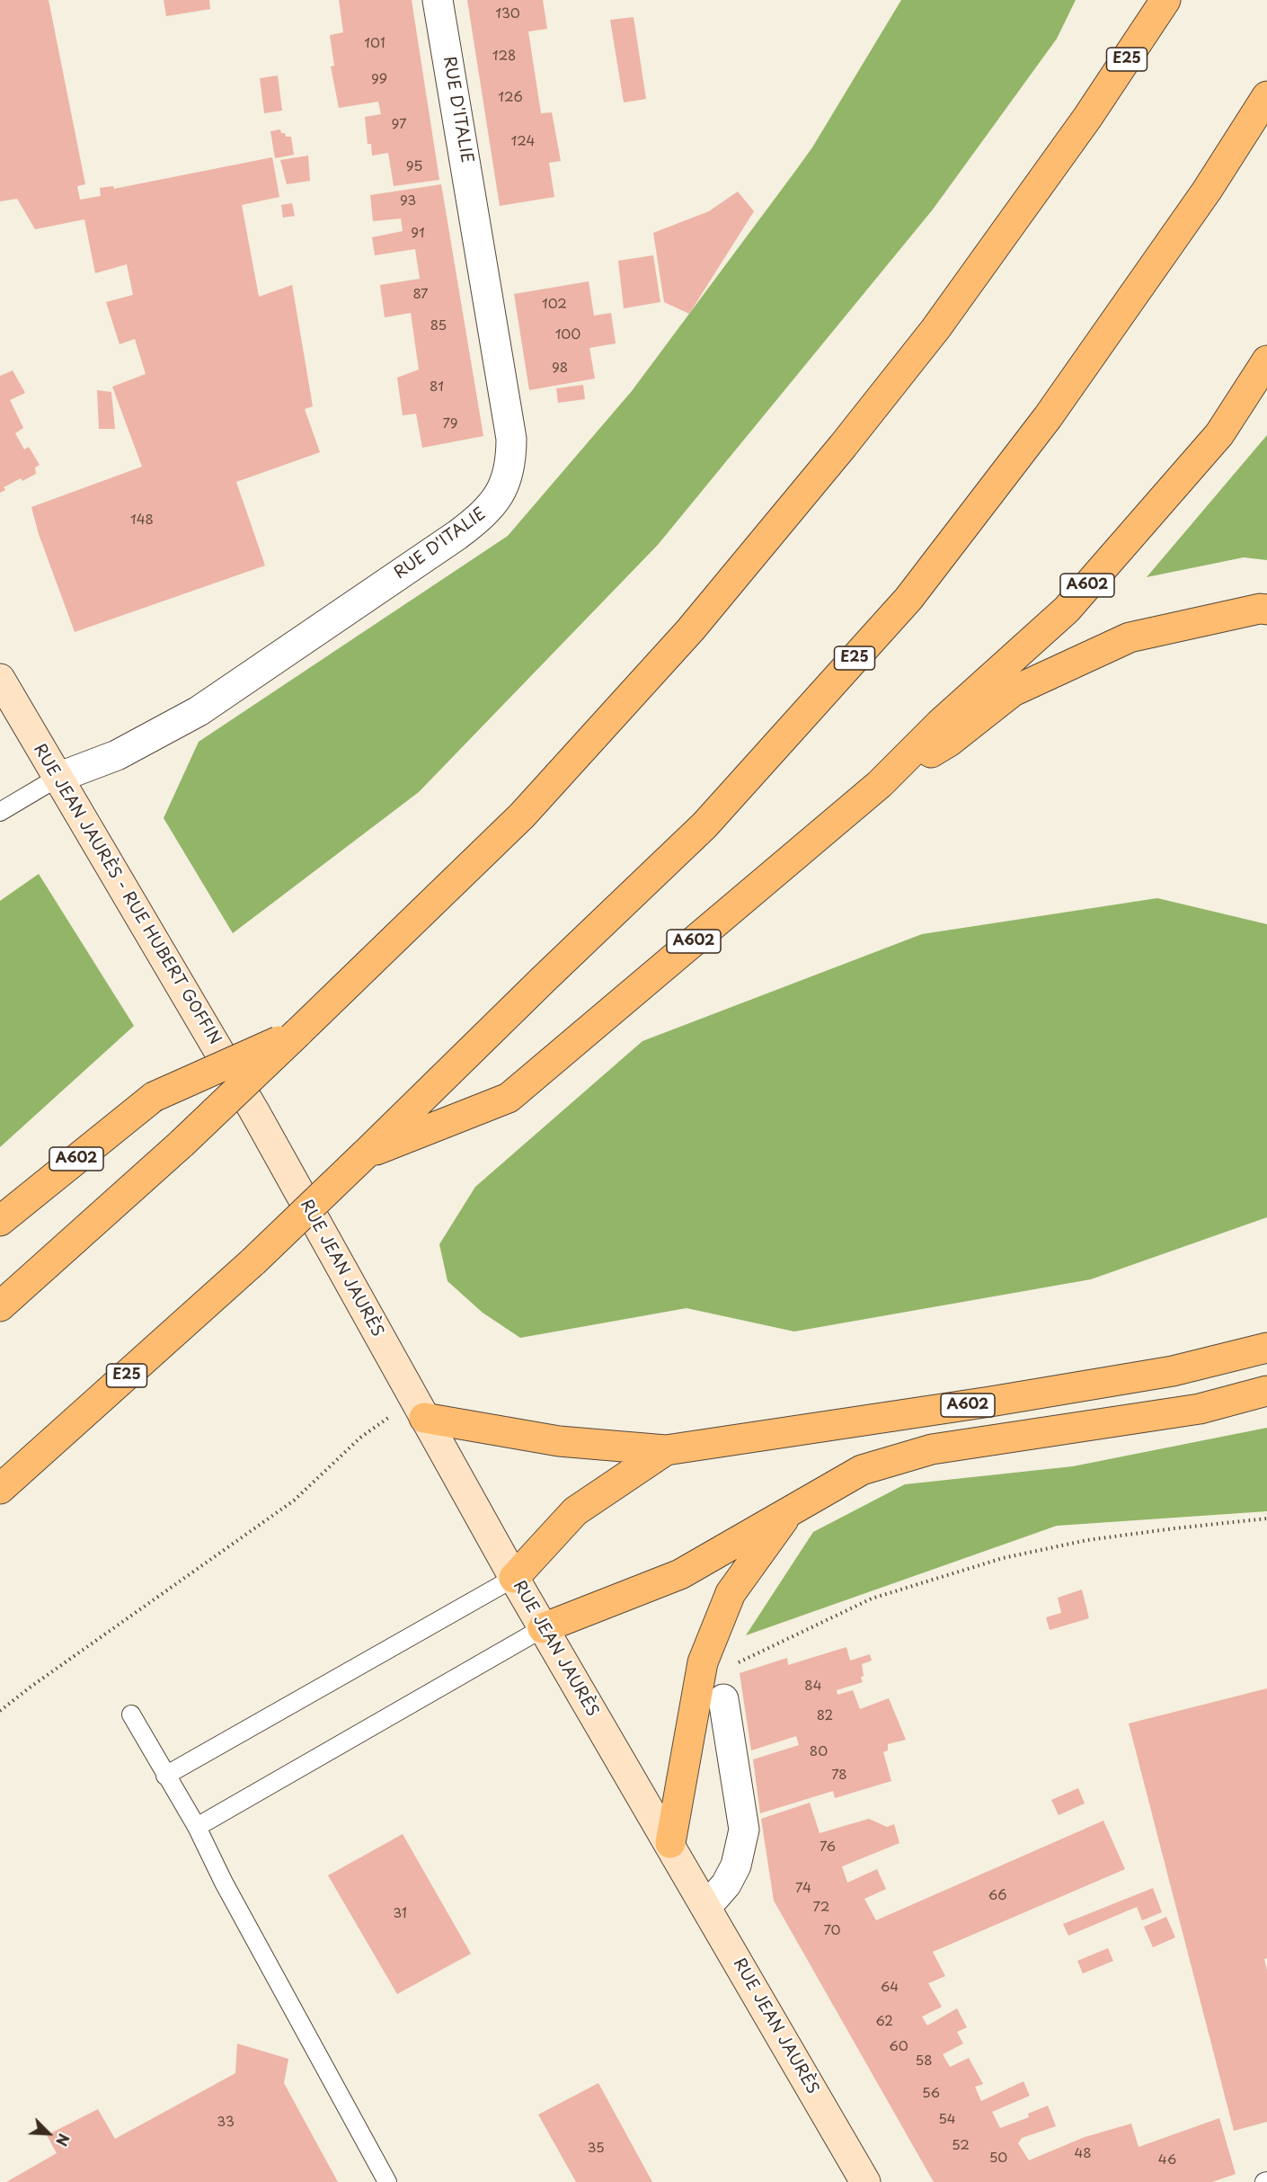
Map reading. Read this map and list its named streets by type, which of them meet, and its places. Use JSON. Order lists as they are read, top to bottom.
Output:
{
  "streets": {
    "highway": ["E25", "A602"],
    "main road": ["RUE JEAN JAURÈS - RUE HUBERT GOFFIN", "RUE JEAN JAURÈS"],
    "street": ["RUE D'ITALIE"]
  },
  "crossings": [
    ["E25", "A602"],
    ["RUE D'ITALIE", "RUE JEAN JAURÈS - RUE HUBERT GOFFIN"],
    ["A602", "RUE JEAN JAURÈS"],
    ["RUE JEAN JAURÈS - RUE HUBERT GOFFIN", "RUE JEAN JAURÈS"]
  ],
  "house_numbers": [
    "130",
    "101",
    "128",
    "99",
    "126",
    "97",
    "124",
    "95",
    "93",
    "91",
    "87",
    "102",
    "85",
    "100",
    "98",
    "81",
    "79",
    "148",
    "84",
    "82",
    "80",
    "78",
    "76",
    "74",
    "66",
    "72",
    "31",
    "70",
    "64",
    "62",
    "60",
    "58",
    "56",
    "54",
    "33",
    "52",
    "35",
    "48",
    "50",
    "46"
  ],
  "north": "bottom right"
}
